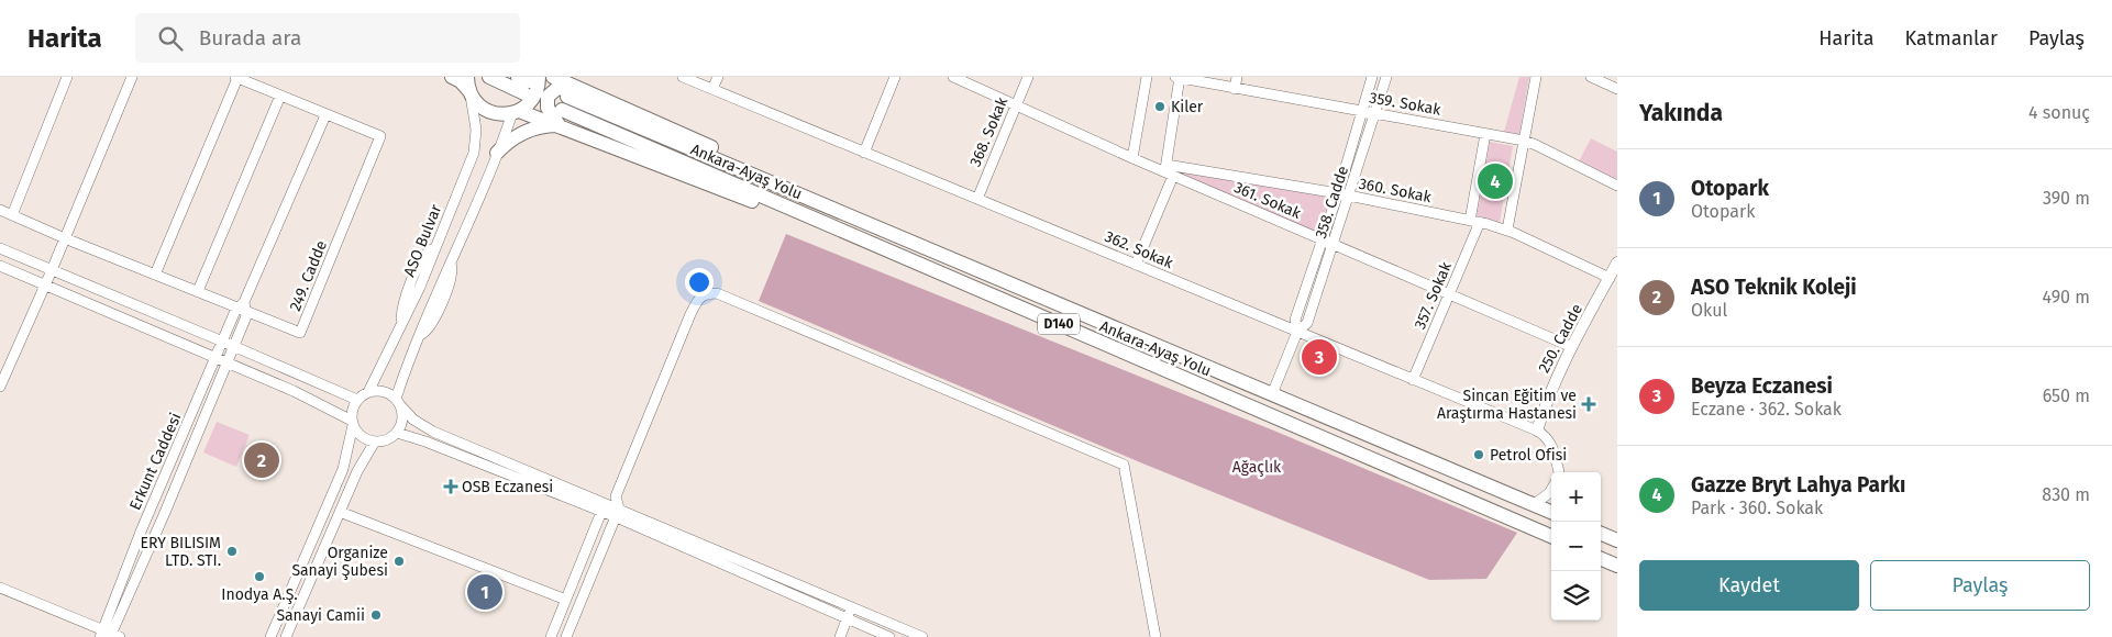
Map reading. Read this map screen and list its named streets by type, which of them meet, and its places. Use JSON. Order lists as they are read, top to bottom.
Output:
{
  "streets": {
    "highway": ["Ankara-Ayaş Yolu", "D140"],
    "main road": ["250. Cadde"],
    "street": [
      "359. Sokak",
      "368. Sokak",
      "360. Sokak",
      "361. Sokak",
      "358. Cadde",
      "ASO Bulvar",
      "362. Sokak",
      "249. Cadde",
      "357. Sokak",
      "Erkunt Caddesi"
    ]
  },
  "crossings": [
    ["359. Sokak", "358. Cadde"],
    ["359. Sokak", "357. Sokak"],
    ["368. Sokak", "361. Sokak"],
    ["368. Sokak", "362. Sokak"],
    ["Ankara-Ayaş Yolu", "358. Cadde"],
    ["Ankara-Ayaş Yolu", "362. Sokak"],
    ["360. Sokak", "361. Sokak"],
    ["360. Sokak", "358. Cadde"],
    ["360. Sokak", "357. Sokak"],
    ["360. Sokak", "250. Cadde"],
    ["361. Sokak", "358. Cadde"],
    ["361. Sokak", "357. Sokak"],
    ["361. Sokak", "250. Cadde"],
    ["358. Cadde", "362. Sokak"],
    ["362. Sokak", "357. Sokak"],
    ["362. Sokak", "250. Cadde"],
    ["249. Cadde", "Erkunt Caddesi"]
  ],
  "parks": ["Ağaçlık"],
  "places": {
    "other": [
      "Kiler",
      "Petrol Ofisi",
      "ERY BILISIM LTD. STI.",
      "Organize Sanayi Şubesi",
      "Inodya A.Ş.",
      "Sanayi Camii"
    ],
    "health": ["Sincan Eğitim ve Araştırma Hastanesi", "OSB Eczanesi"]
  },
  "page": {
    "header": "Harita",
    "search": "Burada ara",
    "nav": ["Harita", "Katmanlar", "Paylaş"],
    "heading": ["Yakında", "4 sonuç"],
    "list": [
      {
        "mark": "1",
        "name": "Otopark",
        "note": "Otopark",
        "value": "390 m"
      },
      {
        "mark": "2",
        "name": "ASO Teknik Koleji",
        "note": "Okul",
        "value": "490 m"
      },
      {
        "mark": "3",
        "name": "Beyza Eczanesi",
        "note": "Eczane · 362. Sokak",
        "value": "650 m"
      },
      {
        "mark": "4",
        "name": "Gazze Bryt Lahya Parkı",
        "note": "Park · 360. Sokak",
        "value": "830 m"
      }
    ],
    "pins": [
      "4",
      "3",
      "2",
      "1"
    ],
    "map_buttons": ["+", "−"],
    "buttons": ["Kaydet", "Paylaş"]
  }
}
